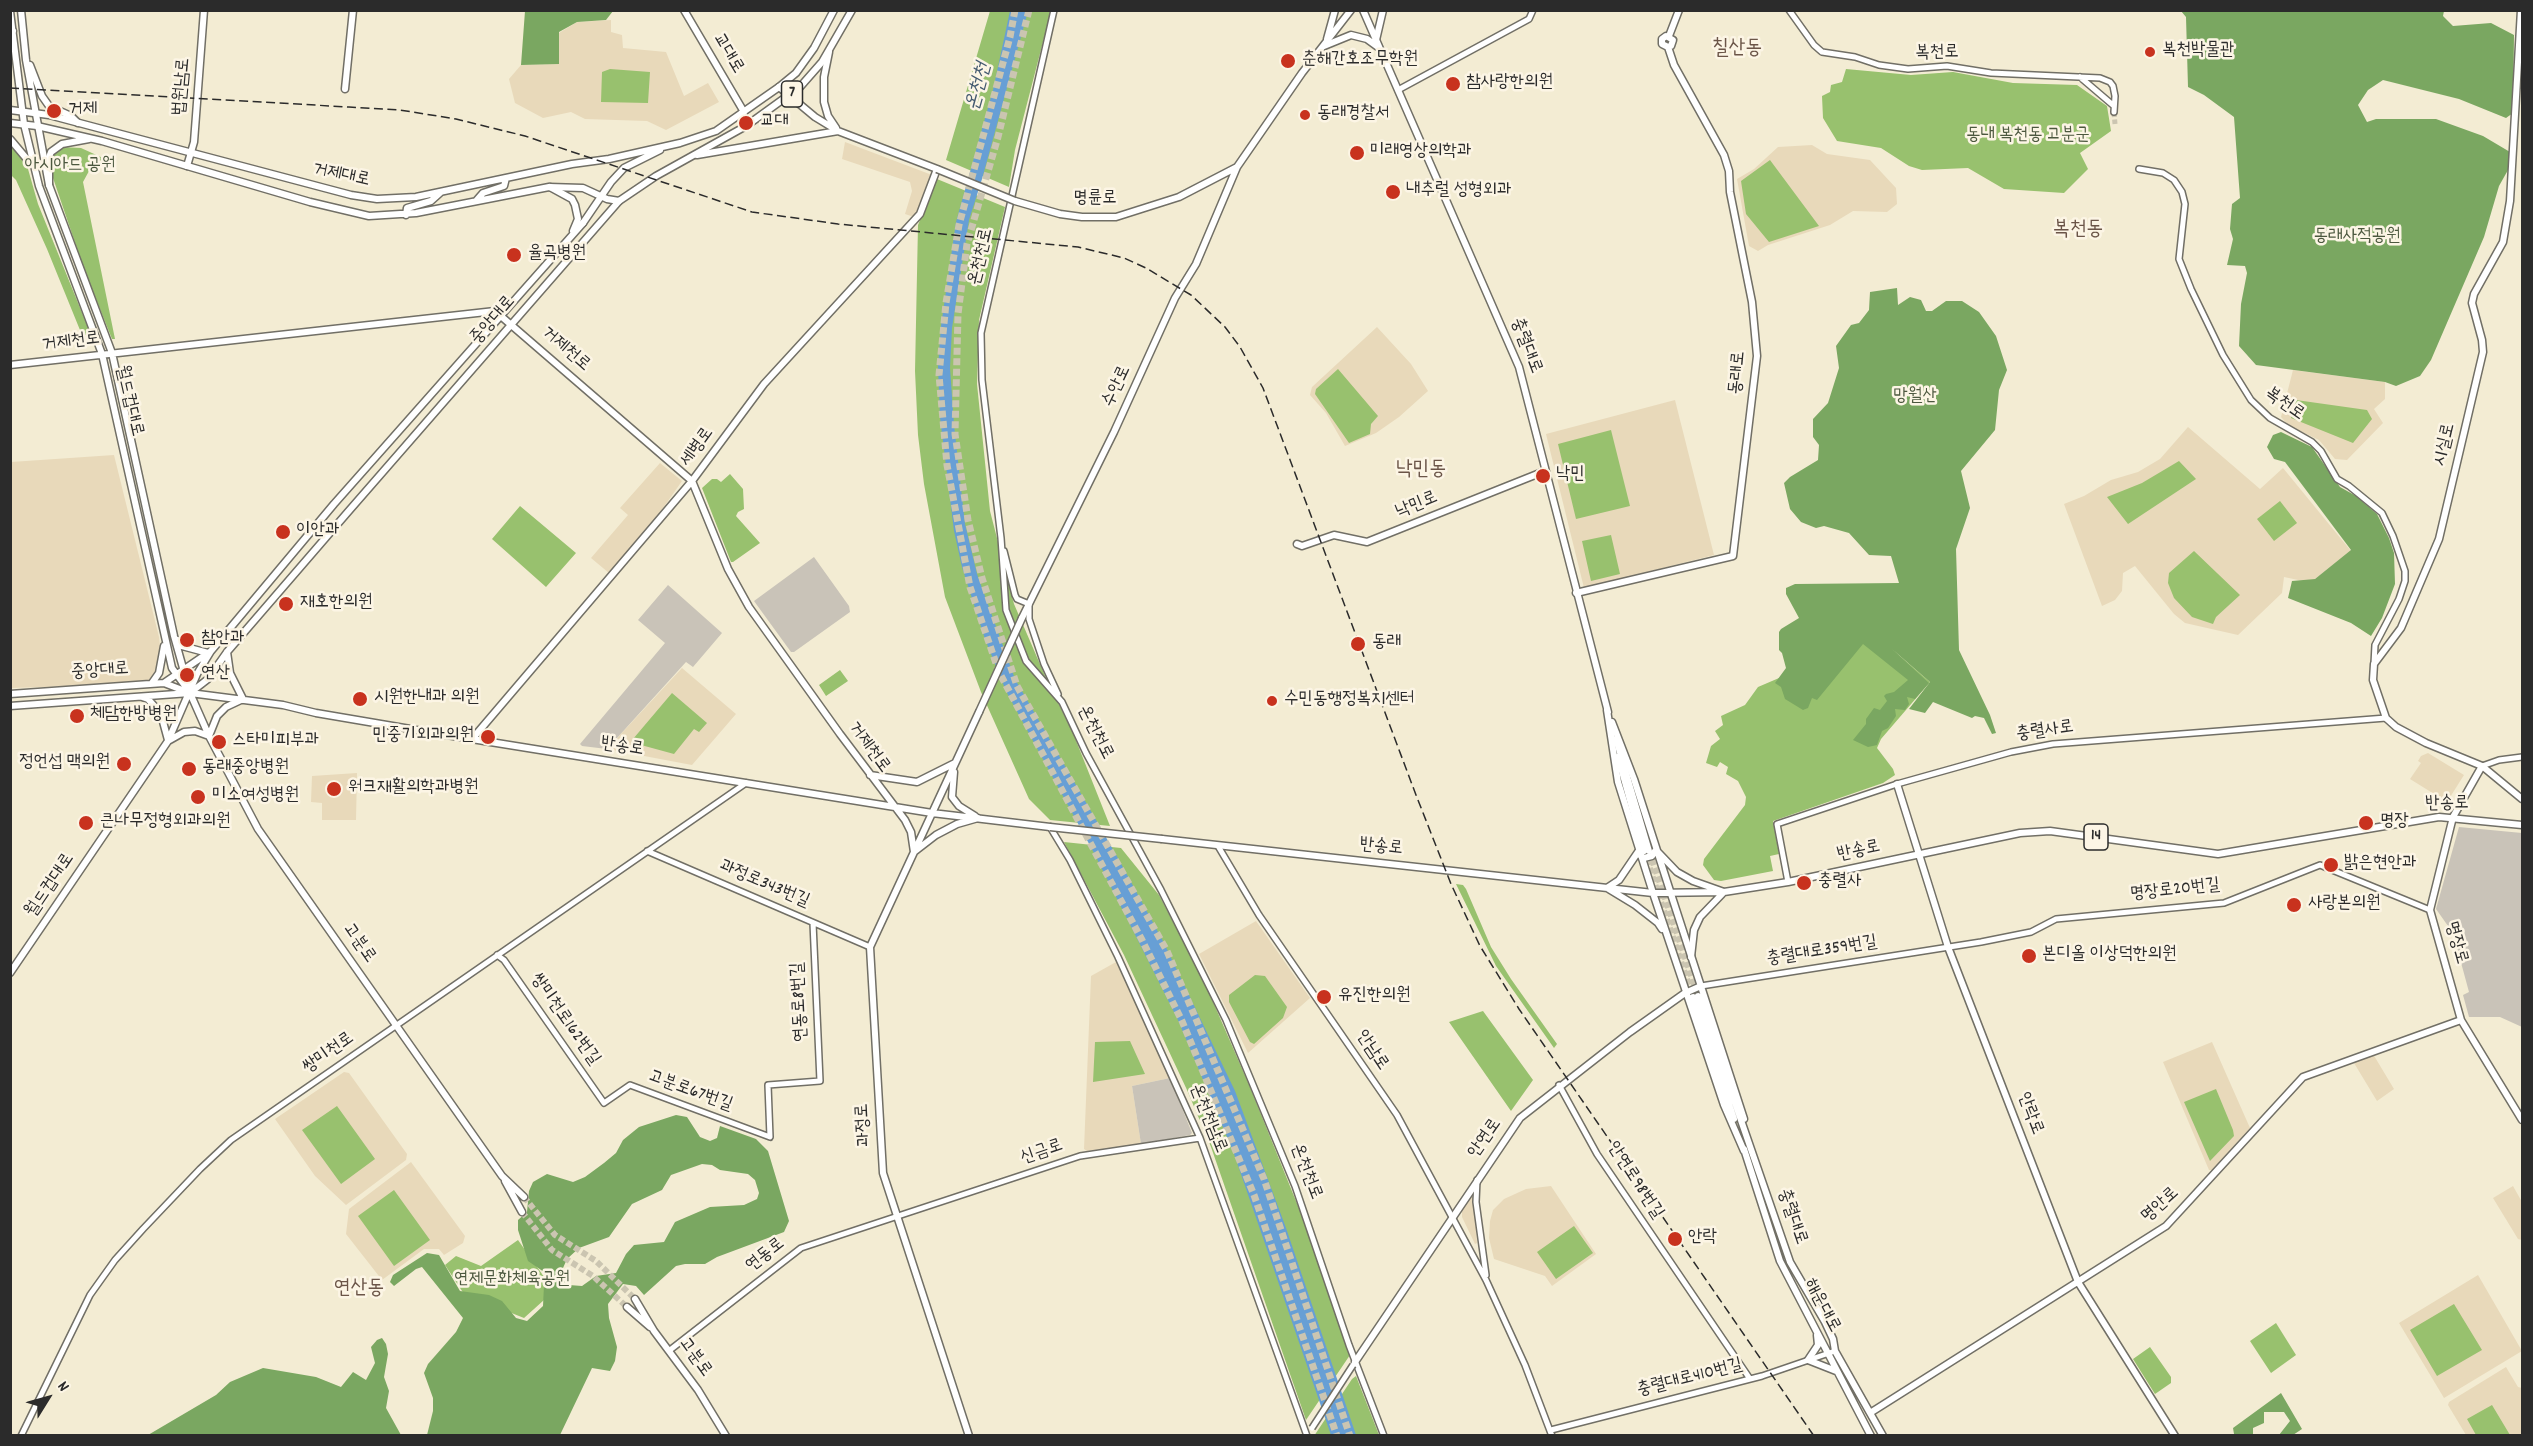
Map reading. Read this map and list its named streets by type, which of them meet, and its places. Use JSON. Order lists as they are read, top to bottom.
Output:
{
  "streets": {
    "main road": [
      "교대로",
      "법원남로",
      "7",
      "거제대로",
      "명륜로",
      "중앙대로",
      "거제천로",
      "충렬대로",
      "동래로",
      "수안로",
      "월드컵대로",
      "시실로",
      "세병로",
      "낙민로",
      "반송로",
      "14",
      "명장로",
      "고분로",
      "안락로",
      "과정로",
      "안연로",
      "명안로",
      "해운대로"
    ],
    "street": [
      "복천로",
      "온천천로",
      "충렬사로",
      "과정로343번길",
      "명장로20번길",
      "충렬대로359번길",
      "연동로8번길",
      "쌍미천로162번길",
      "안남로",
      "쌍미천로",
      "고분로67번길",
      "온천천남로",
      "신금로",
      "안연로98번길",
      "연동로",
      "충렬대로410번길"
    ]
  },
  "crossings": [
    ["교대로", "7"],
    ["교대로", "거제대로"],
    ["복천로", "시실로"],
    ["법원남로", "거제대로"],
    ["7", "거제대로"],
    ["7", "명륜로"],
    ["거제대로", "중앙대로"],
    ["거제대로", "월드컵대로"],
    ["명륜로", "중앙대로"],
    ["명륜로", "수안로"],
    ["명륜로", "세병로"],
    ["온천천로", "안연로"],
    ["중앙대로", "거제천로"],
    ["중앙대로", "월드컵대로"],
    ["중앙대로", "반송로"],
    ["중앙대로", "고분로"],
    ["거제천로", "월드컵대로"],
    ["거제천로", "세병로"],
    ["거제천로", "반송로"],
    ["거제천로", "과정로"],
    ["충렬대로", "동래로"],
    ["충렬대로", "낙민로"],
    ["충렬대로", "명안로"],
    ["충렬대로", "해운대로"],
    ["충렬대로", "충렬대로410번길"],
    ["수안로", "과정로"],
    ["월드컵대로", "반송로"],
    ["월드컵대로", "고분로"],
    ["세병로", "반송로"],
    ["충렬사로", "반송로"],
    ["충렬사로", "안락로"],
    ["반송로", "명장로"],
    ["반송로", "고분로"],
    ["반송로", "안남로"],
    ["반송로", "쌍미천로"],
    ["반송로", "안락로"],
    ["반송로", "온천천남로"],
    ["반송로", "과정로"],
    ["과정로343번길", "연동로8번길"],
    ["과정로343번길", "쌍미천로"],
    ["과정로343번길", "과정로"],
    ["명장로20번길", "명장로"],
    ["명장로20번길", "충렬대로359번길"],
    ["명장로20번길", "안락로"],
    ["명장로", "명안로"],
    ["고분로", "쌍미천로"],
    ["고분로", "연동로"],
    ["충렬대로359번길", "안락로"],
    ["충렬대로359번길", "안연로"],
    ["연동로8번길", "고분로67번길"],
    ["쌍미천로162번길", "쌍미천로"],
    ["쌍미천로162번길", "고분로67번길"],
    ["안남로", "안연로"],
    ["안남로", "충렬대로410번길"],
    ["안락로", "명안로"],
    ["온천천남로", "신금로"],
    ["과정로", "신금로"],
    ["과정로", "연동로"],
    ["안연로", "안연로98번길"],
    ["신금로", "연동로"],
    ["안연로98번길", "충렬대로410번길"],
    ["해운대로", "충렬대로410번길"]
  ],
  "districts": [
    "칠산동",
    "복천동",
    "낙민동",
    "연산동"
  ],
  "water": ["온천천"],
  "parks": [
    "동내 복천동 고분군",
    "아시아드 공원",
    "동래사적공원",
    "망월산",
    "연제문화체육공원"
  ],
  "places": [
    "복천박물관",
    "춘해간호조무학원",
    "참사랑한의원",
    "거제",
    "동래경찰서",
    "교대",
    "미래영상의학과",
    "내추럴 성형외과",
    "율곡병원",
    "낙민",
    "이안과",
    "재호한의원",
    "참안과",
    "동래",
    "연산",
    "시원한내과 의원",
    "수민동행정복지센터",
    "체담한방병원",
    "민중기외과의원",
    "스타미피부과",
    "정언섭 맥의원",
    "동래중앙병원",
    "워크재활의학과병원",
    "미소여성병원",
    "큰나무정형외과의원",
    "명장",
    "밝은현안과",
    "충렬사",
    "사랑본의원",
    "본디올 이상덕한의원",
    "유진한의원",
    "안락"
  ],
  "north": "top right"
}
